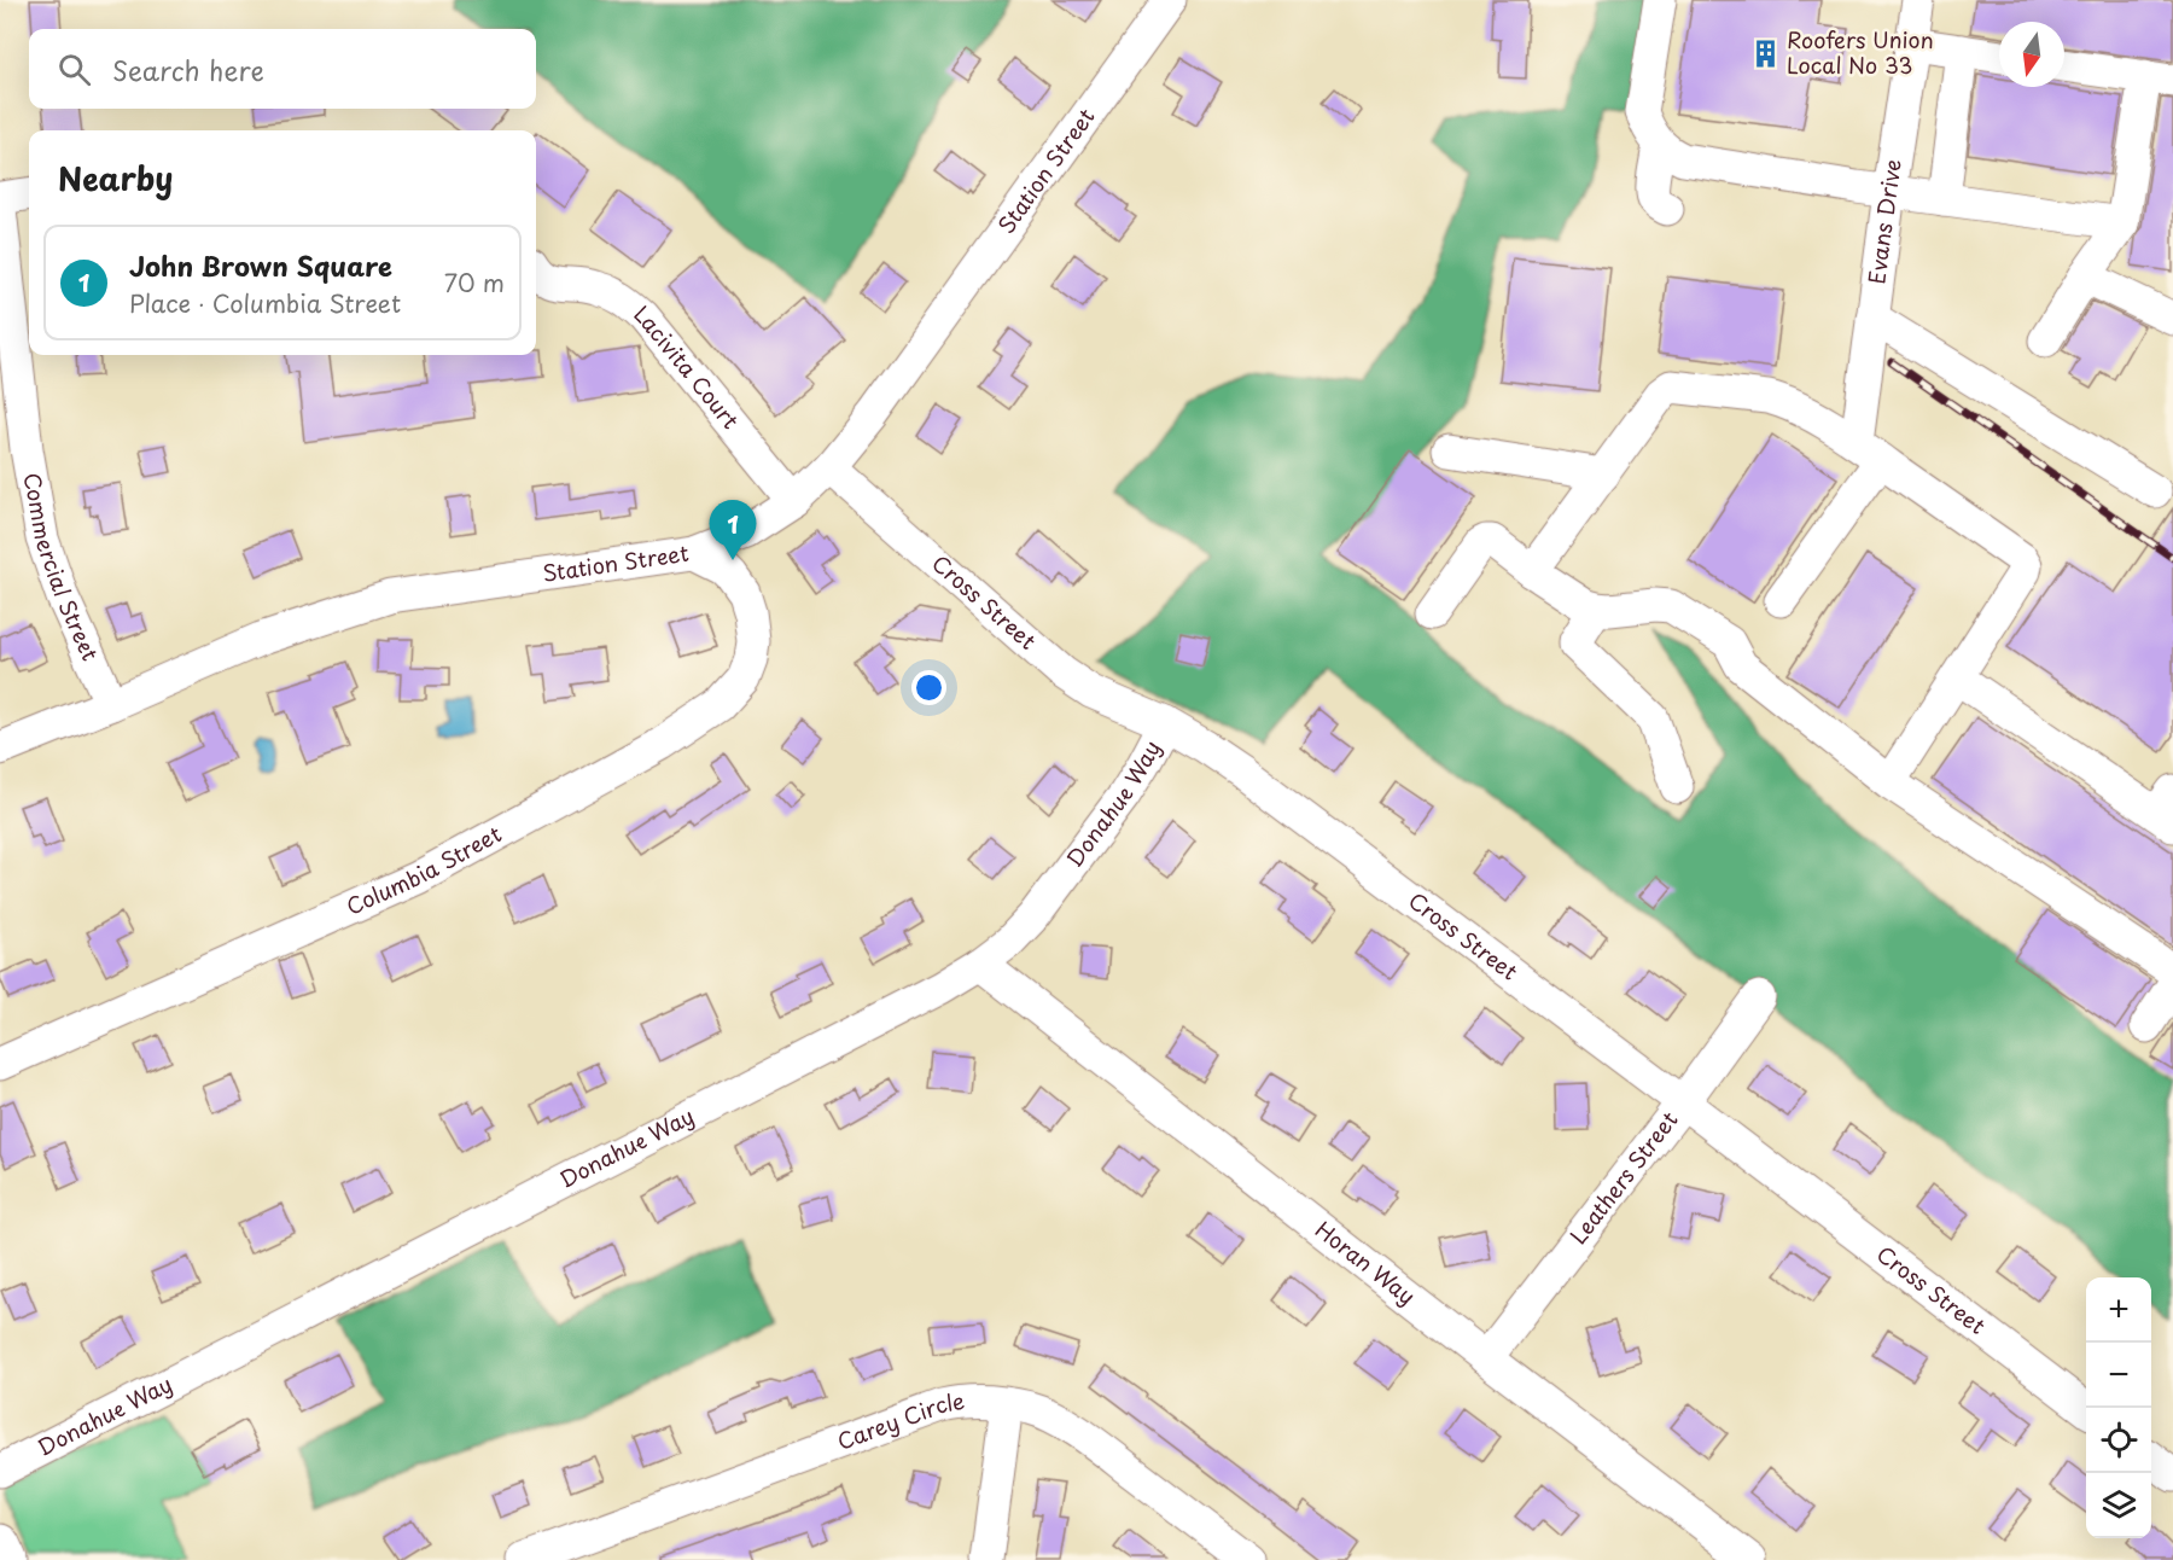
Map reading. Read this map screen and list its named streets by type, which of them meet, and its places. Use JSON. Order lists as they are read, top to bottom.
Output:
{
  "streets": {
    "street": [
      "Station Street",
      "Evans Drive",
      "Lacivita Court",
      "Commercial Street",
      "Cross Street",
      "Donahue Way",
      "Columbia Street",
      "Leathers Street",
      "Horan Way",
      "Carey Circle"
    ]
  },
  "crossings": [
    ["Station Street", "Lacivita Court"],
    ["Station Street", "Commercial Street"],
    ["Station Street", "Cross Street"],
    ["Station Street", "Columbia Street"],
    ["Cross Street", "Donahue Way"],
    ["Cross Street", "Leathers Street"],
    ["Donahue Way", "Horan Way"],
    ["Leathers Street", "Horan Way"]
  ],
  "places": {
    "building": ["Roofers Union Local No 33"]
  },
  "north": "bottom",
  "page": {
    "search": "Search here",
    "heading": "Nearby",
    "list": [
      {
        "mark": "1",
        "name": "John Brown Square",
        "note": "Place · Columbia Street",
        "value": "70 m"
      }
    ],
    "pins": "1",
    "map_buttons": ["+", "−"]
  }
}
